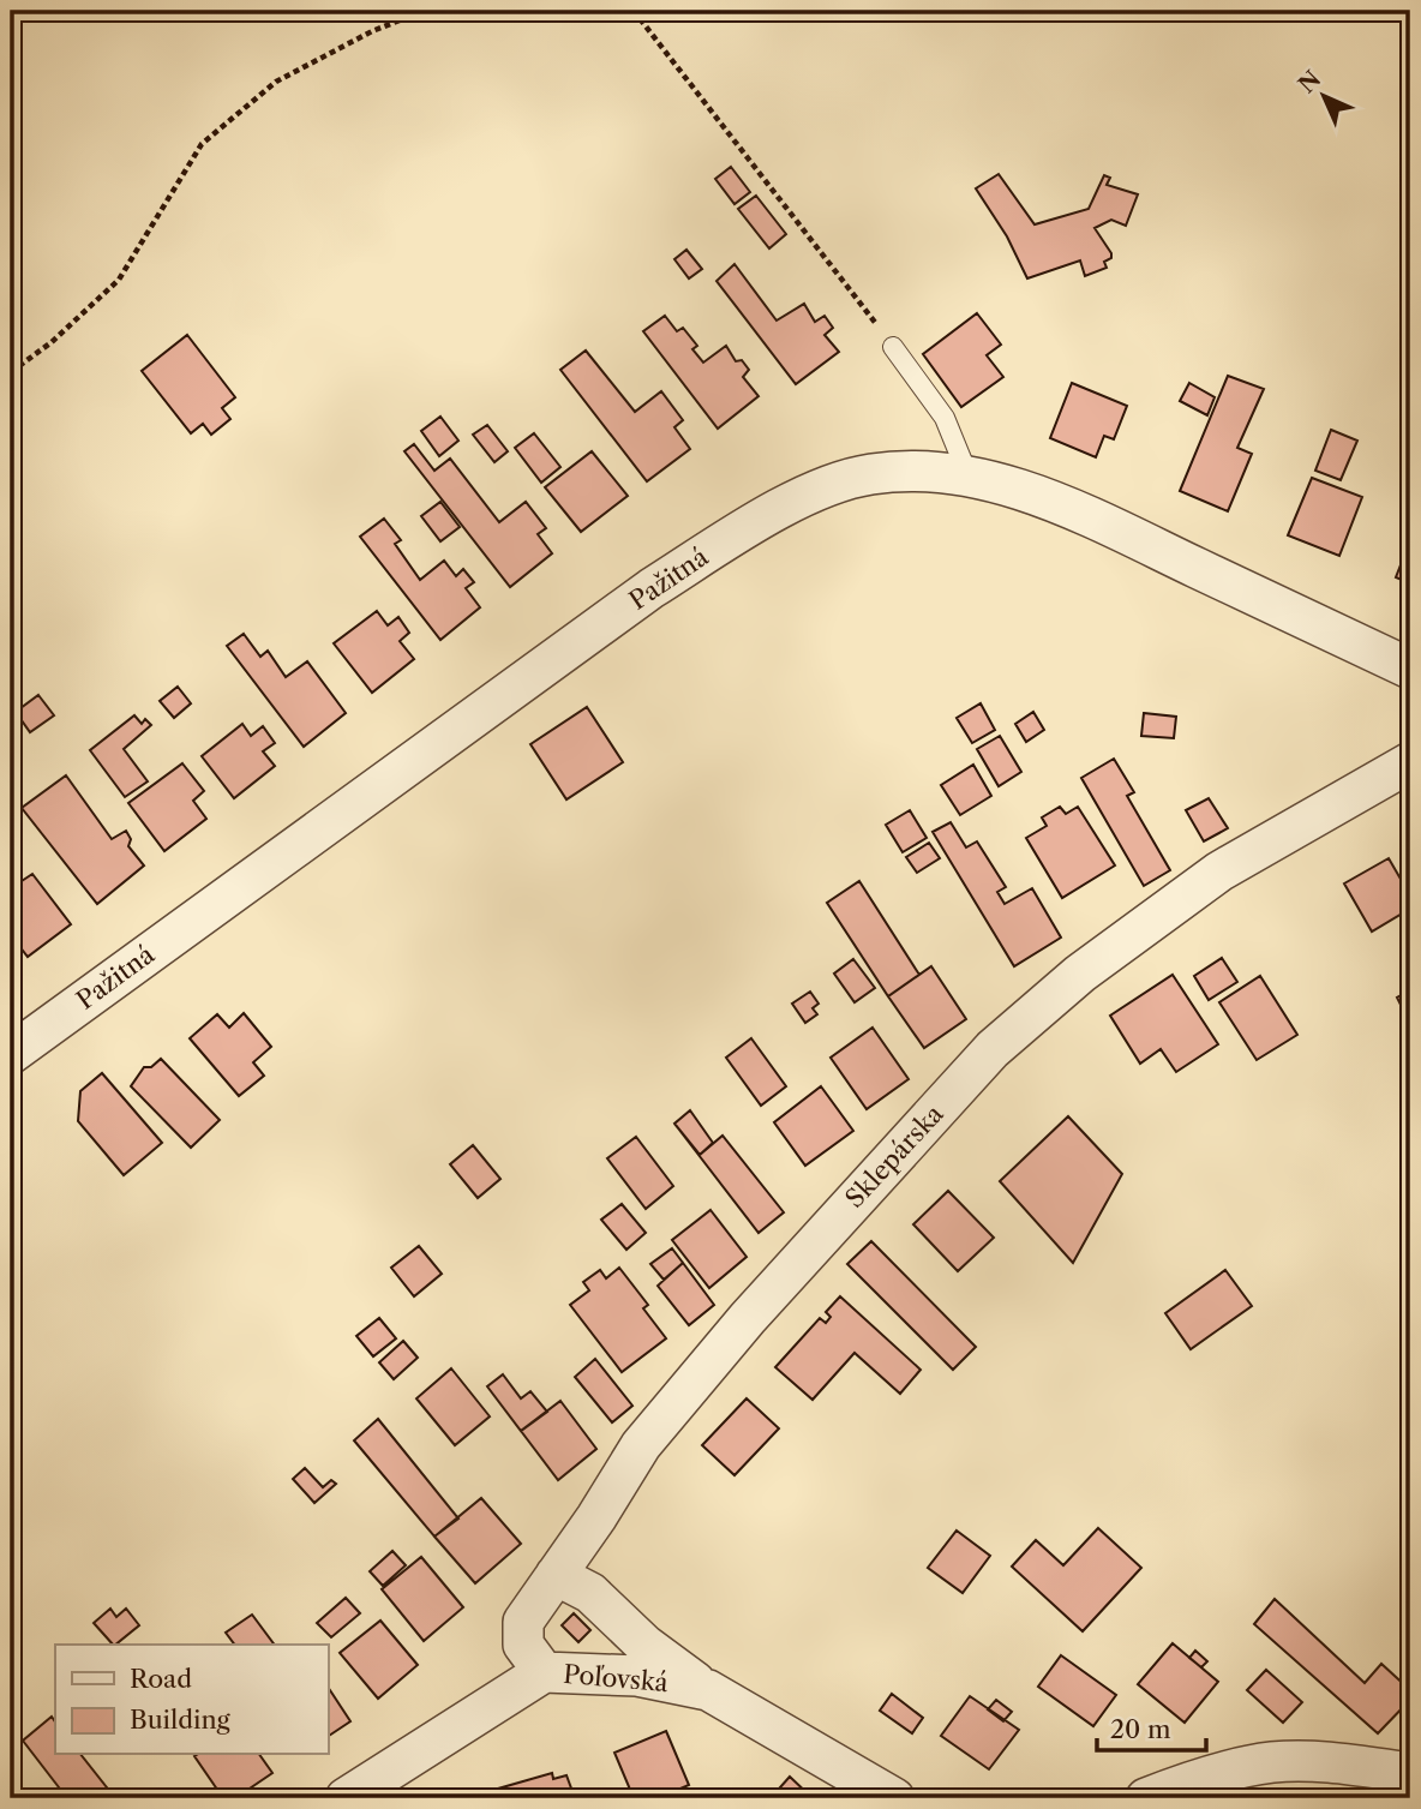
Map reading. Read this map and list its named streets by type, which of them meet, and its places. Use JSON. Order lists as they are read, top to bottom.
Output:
{
  "streets": {
    "street": ["Pažitná", "Sklepárska", "Poľovská"]
  },
  "crossings": [
    ["Sklepárska", "Poľovská"]
  ],
  "legend": ["Road", "Building"],
  "scale_bar": "20 m",
  "north": "top left"
}
